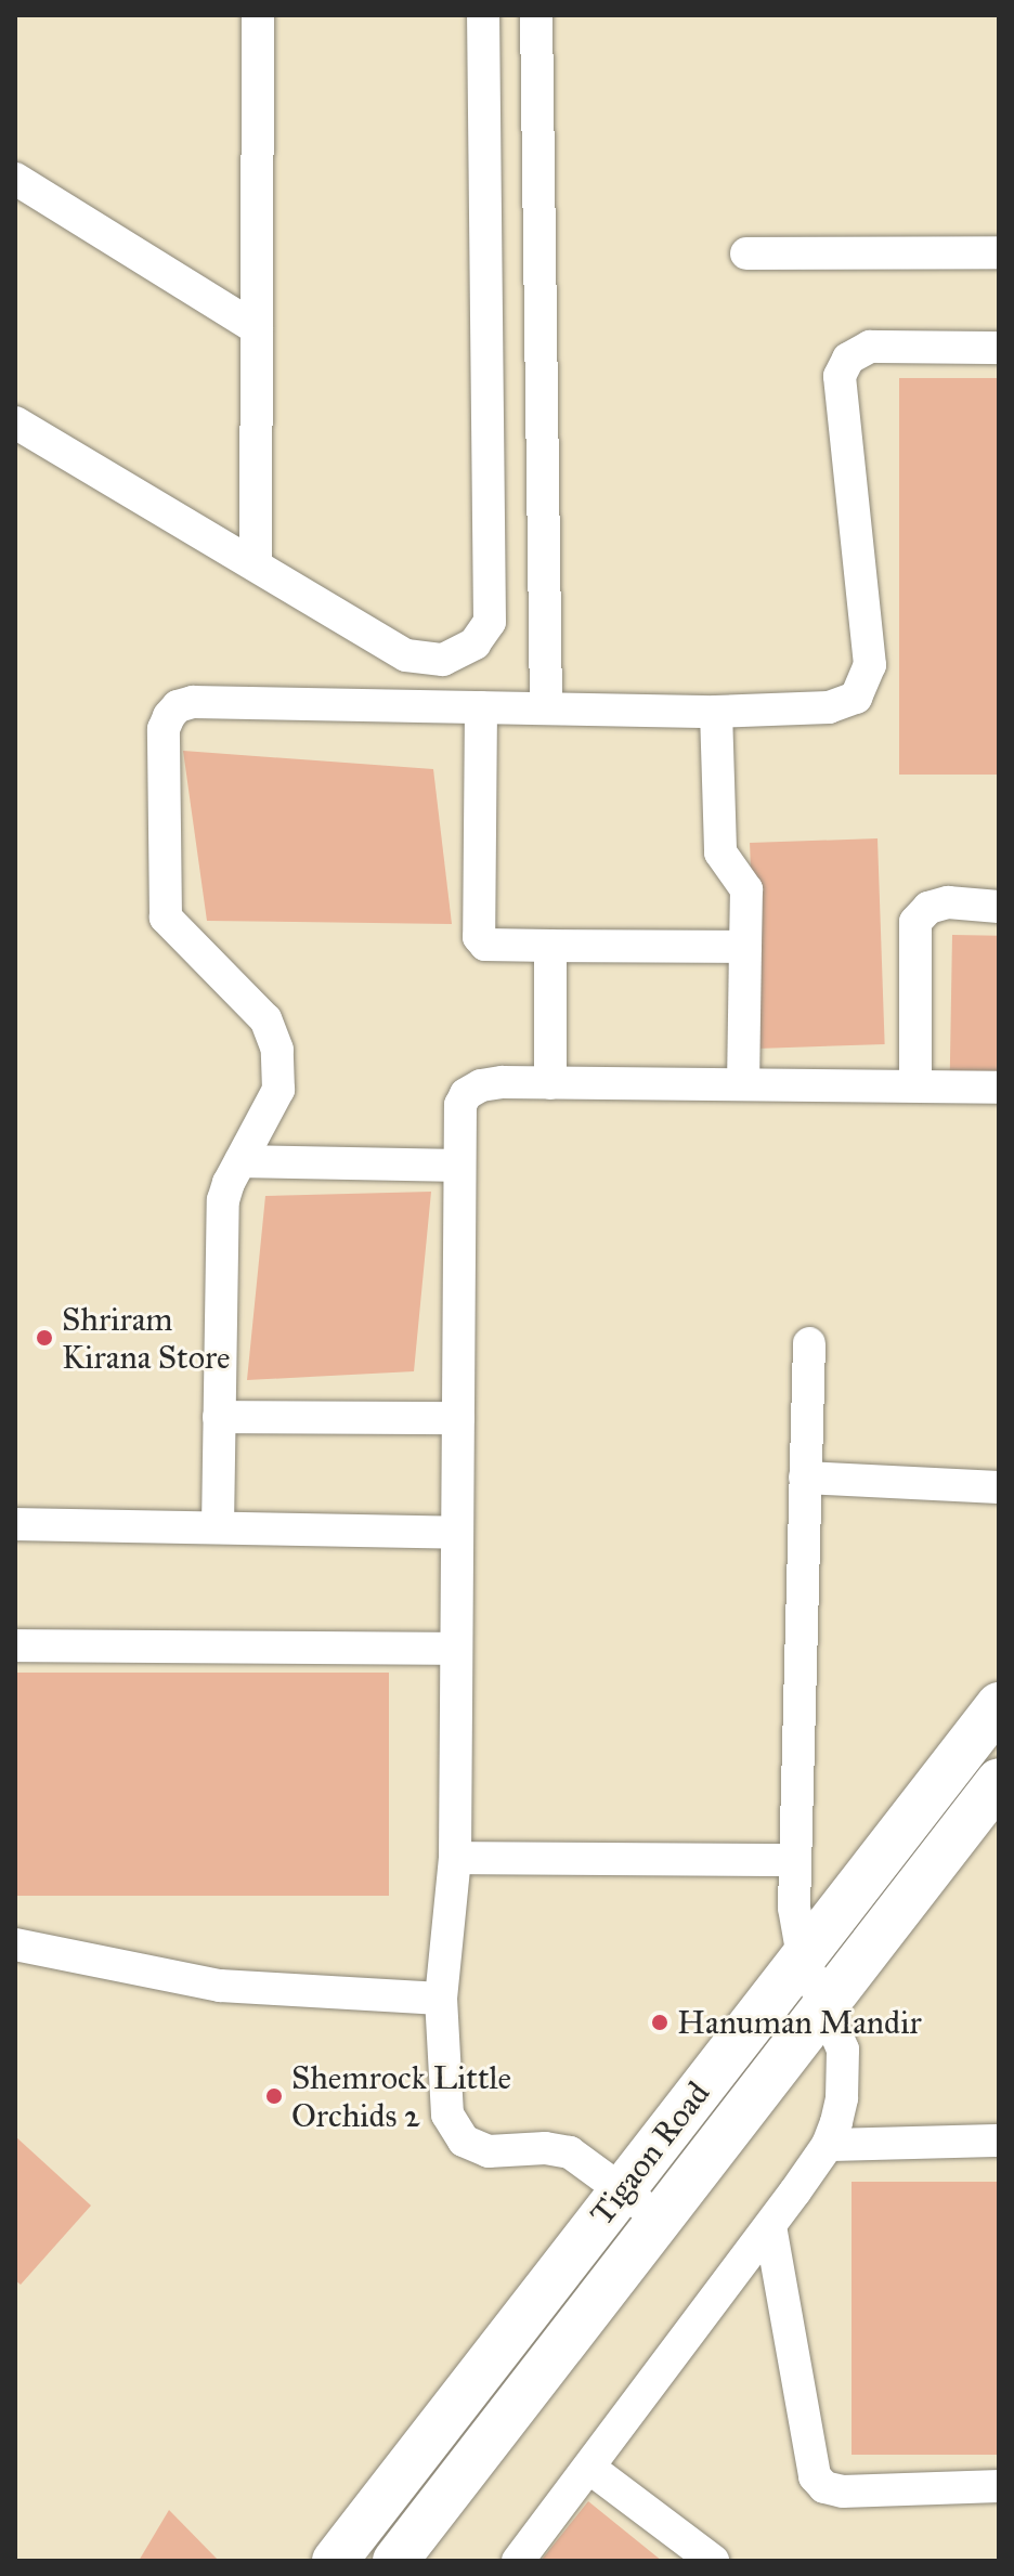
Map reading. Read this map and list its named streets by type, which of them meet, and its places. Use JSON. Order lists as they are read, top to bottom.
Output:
{
  "streets": {
    "street": ["Tigaon Road"]
  },
  "places": ["Shriram Kirana Store", "Hanuman Mandir", "Shemrock Little Orchids 2"]
}
